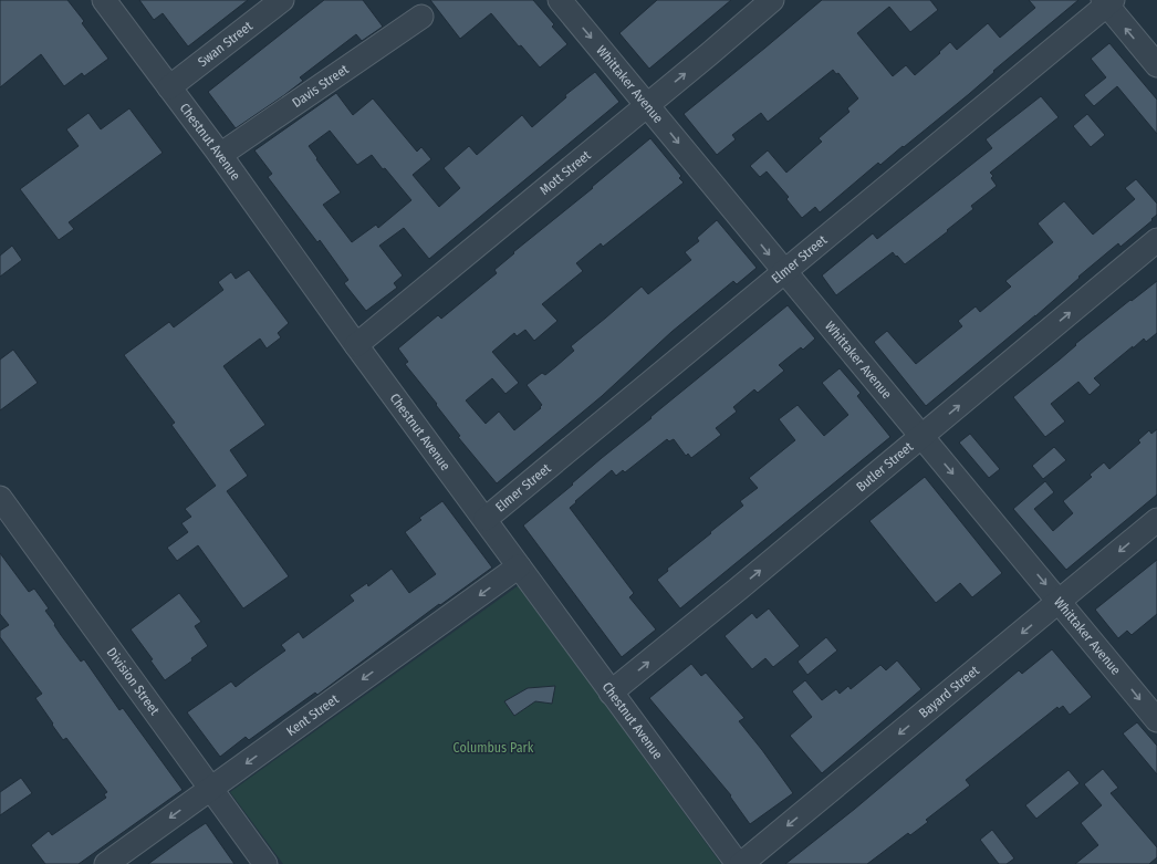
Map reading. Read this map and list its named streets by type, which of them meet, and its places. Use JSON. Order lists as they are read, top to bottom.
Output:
{
  "streets": {
    "street": [
      "Swan Street",
      "Whittaker Avenue",
      "Davis Street",
      "Chestnut Avenue",
      "Mott Street",
      "Elmer Street",
      "Butler Street",
      "Division Street",
      "Bayard Street",
      "Kent Street"
    ]
  },
  "crossings": [
    ["Swan Street", "Chestnut Avenue"],
    ["Whittaker Avenue", "Mott Street"],
    ["Whittaker Avenue", "Elmer Street"],
    ["Whittaker Avenue", "Butler Street"],
    ["Whittaker Avenue", "Bayard Street"],
    ["Davis Street", "Chestnut Avenue"],
    ["Chestnut Avenue", "Mott Street"],
    ["Chestnut Avenue", "Elmer Street"],
    ["Chestnut Avenue", "Butler Street"],
    ["Chestnut Avenue", "Bayard Street"],
    ["Chestnut Avenue", "Kent Street"],
    ["Division Street", "Kent Street"]
  ],
  "one_way": [
    "Whittaker Avenue",
    "Butler Street",
    "Bayard Street",
    "Kent Street"
  ],
  "parks": ["Columbus Park"]
}
